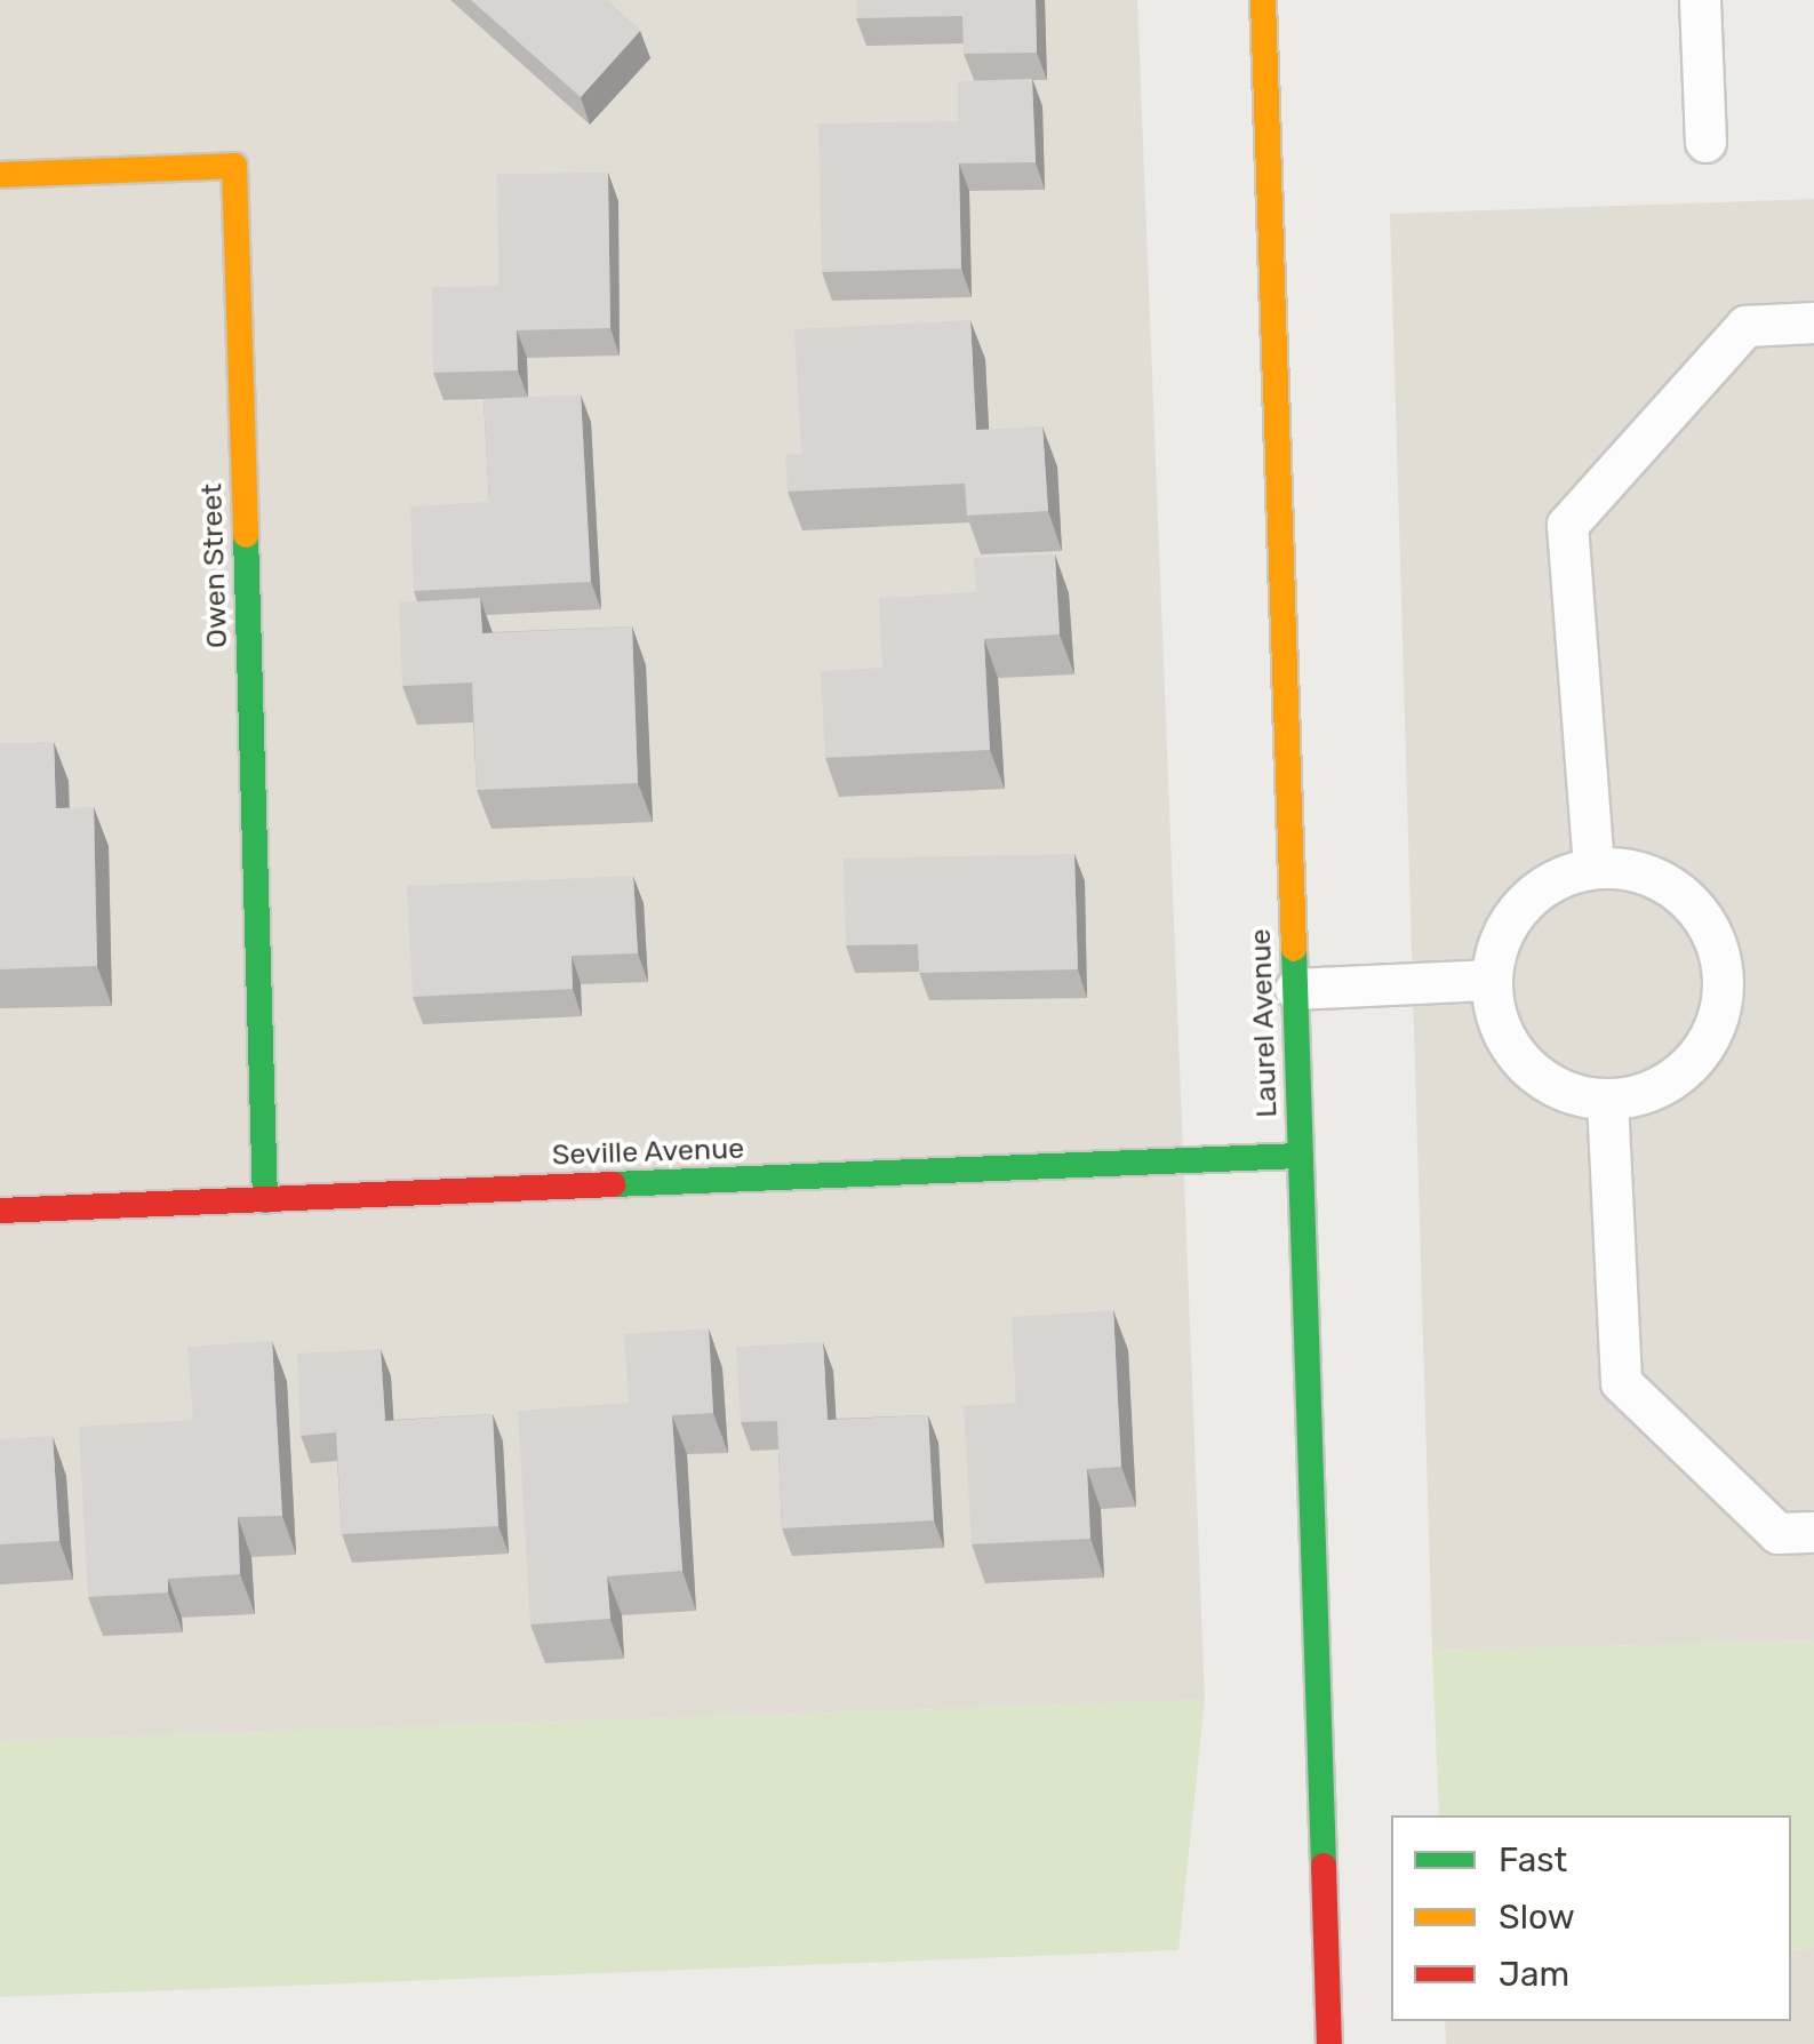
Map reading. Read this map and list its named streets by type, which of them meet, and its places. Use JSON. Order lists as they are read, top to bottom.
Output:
{
  "streets": {
    "street": ["Owen Street", "Laurel Avenue", "Seville Avenue"]
  },
  "crossings": [
    ["Owen Street", "Seville Avenue"],
    ["Laurel Avenue", "Seville Avenue"]
  ],
  "legend": ["Fast", "Slow", "Jam"]
}
